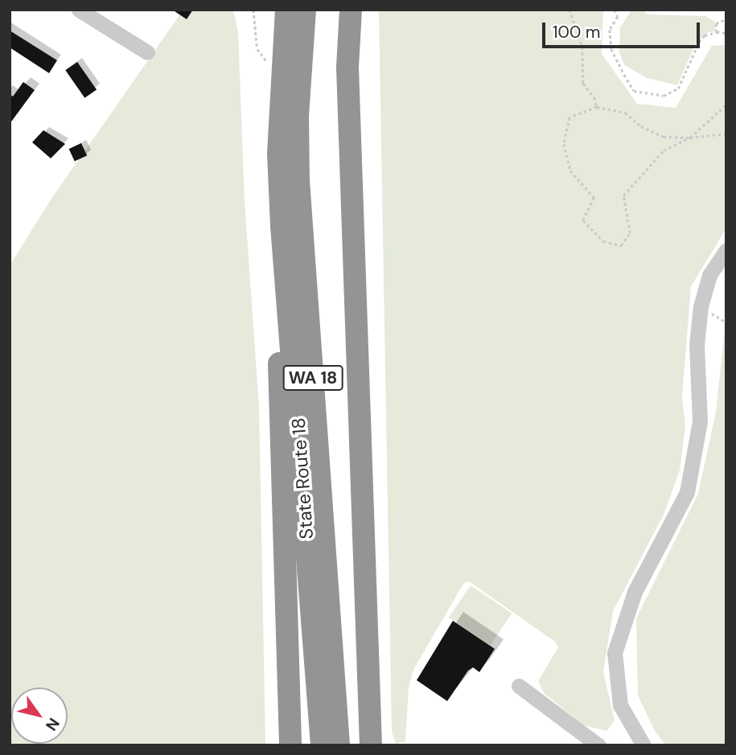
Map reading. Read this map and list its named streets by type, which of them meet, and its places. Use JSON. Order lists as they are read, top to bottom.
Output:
{
  "streets": {
    "highway": ["WA 18", "State Route 18"]
  },
  "scale_bar": "100 m",
  "north": "bottom right"
}
